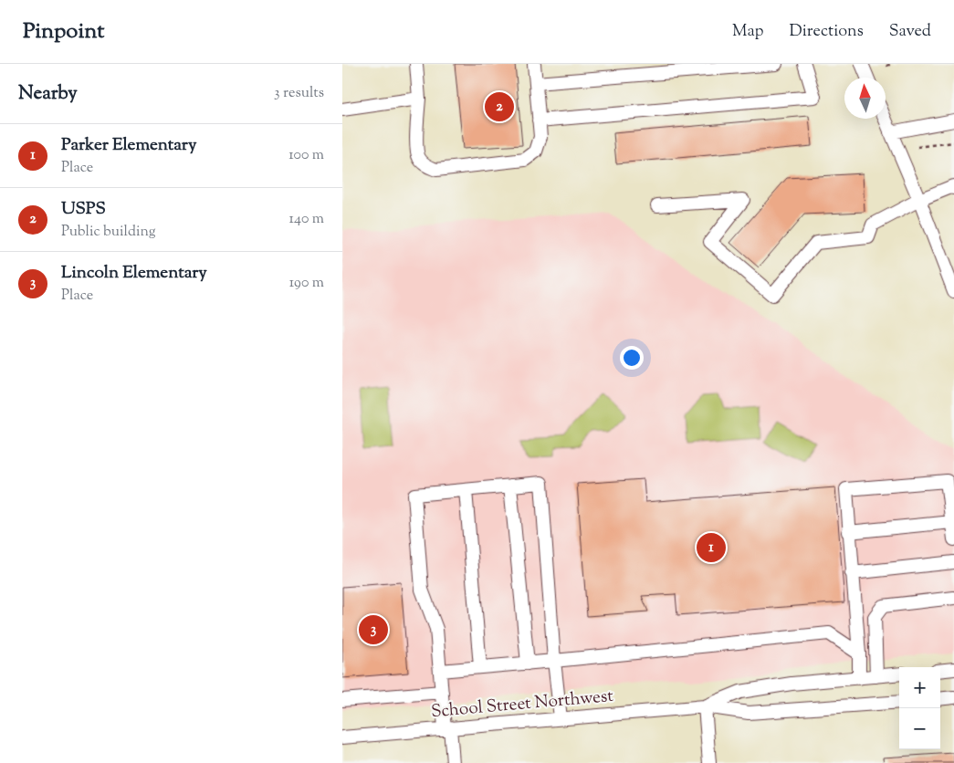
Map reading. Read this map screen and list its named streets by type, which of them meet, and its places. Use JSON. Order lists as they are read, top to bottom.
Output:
{
  "streets": {
    "street": ["School Street Northwest"]
  },
  "north": "top",
  "page": {
    "header": "Pinpoint",
    "nav": ["Map", "Directions", "Saved"],
    "heading": ["Nearby", "3 results"],
    "pins": ["2", "1", "3"],
    "list": [
      {
        "mark": "1",
        "name": "Parker Elementary",
        "note": "Place",
        "value": "100 m"
      },
      {
        "mark": "2",
        "name": "USPS",
        "note": "Public building",
        "value": "140 m"
      },
      {
        "mark": "3",
        "name": "Lincoln Elementary",
        "note": "Place",
        "value": "190 m"
      }
    ],
    "map_buttons": ["+", "−"]
  }
}
